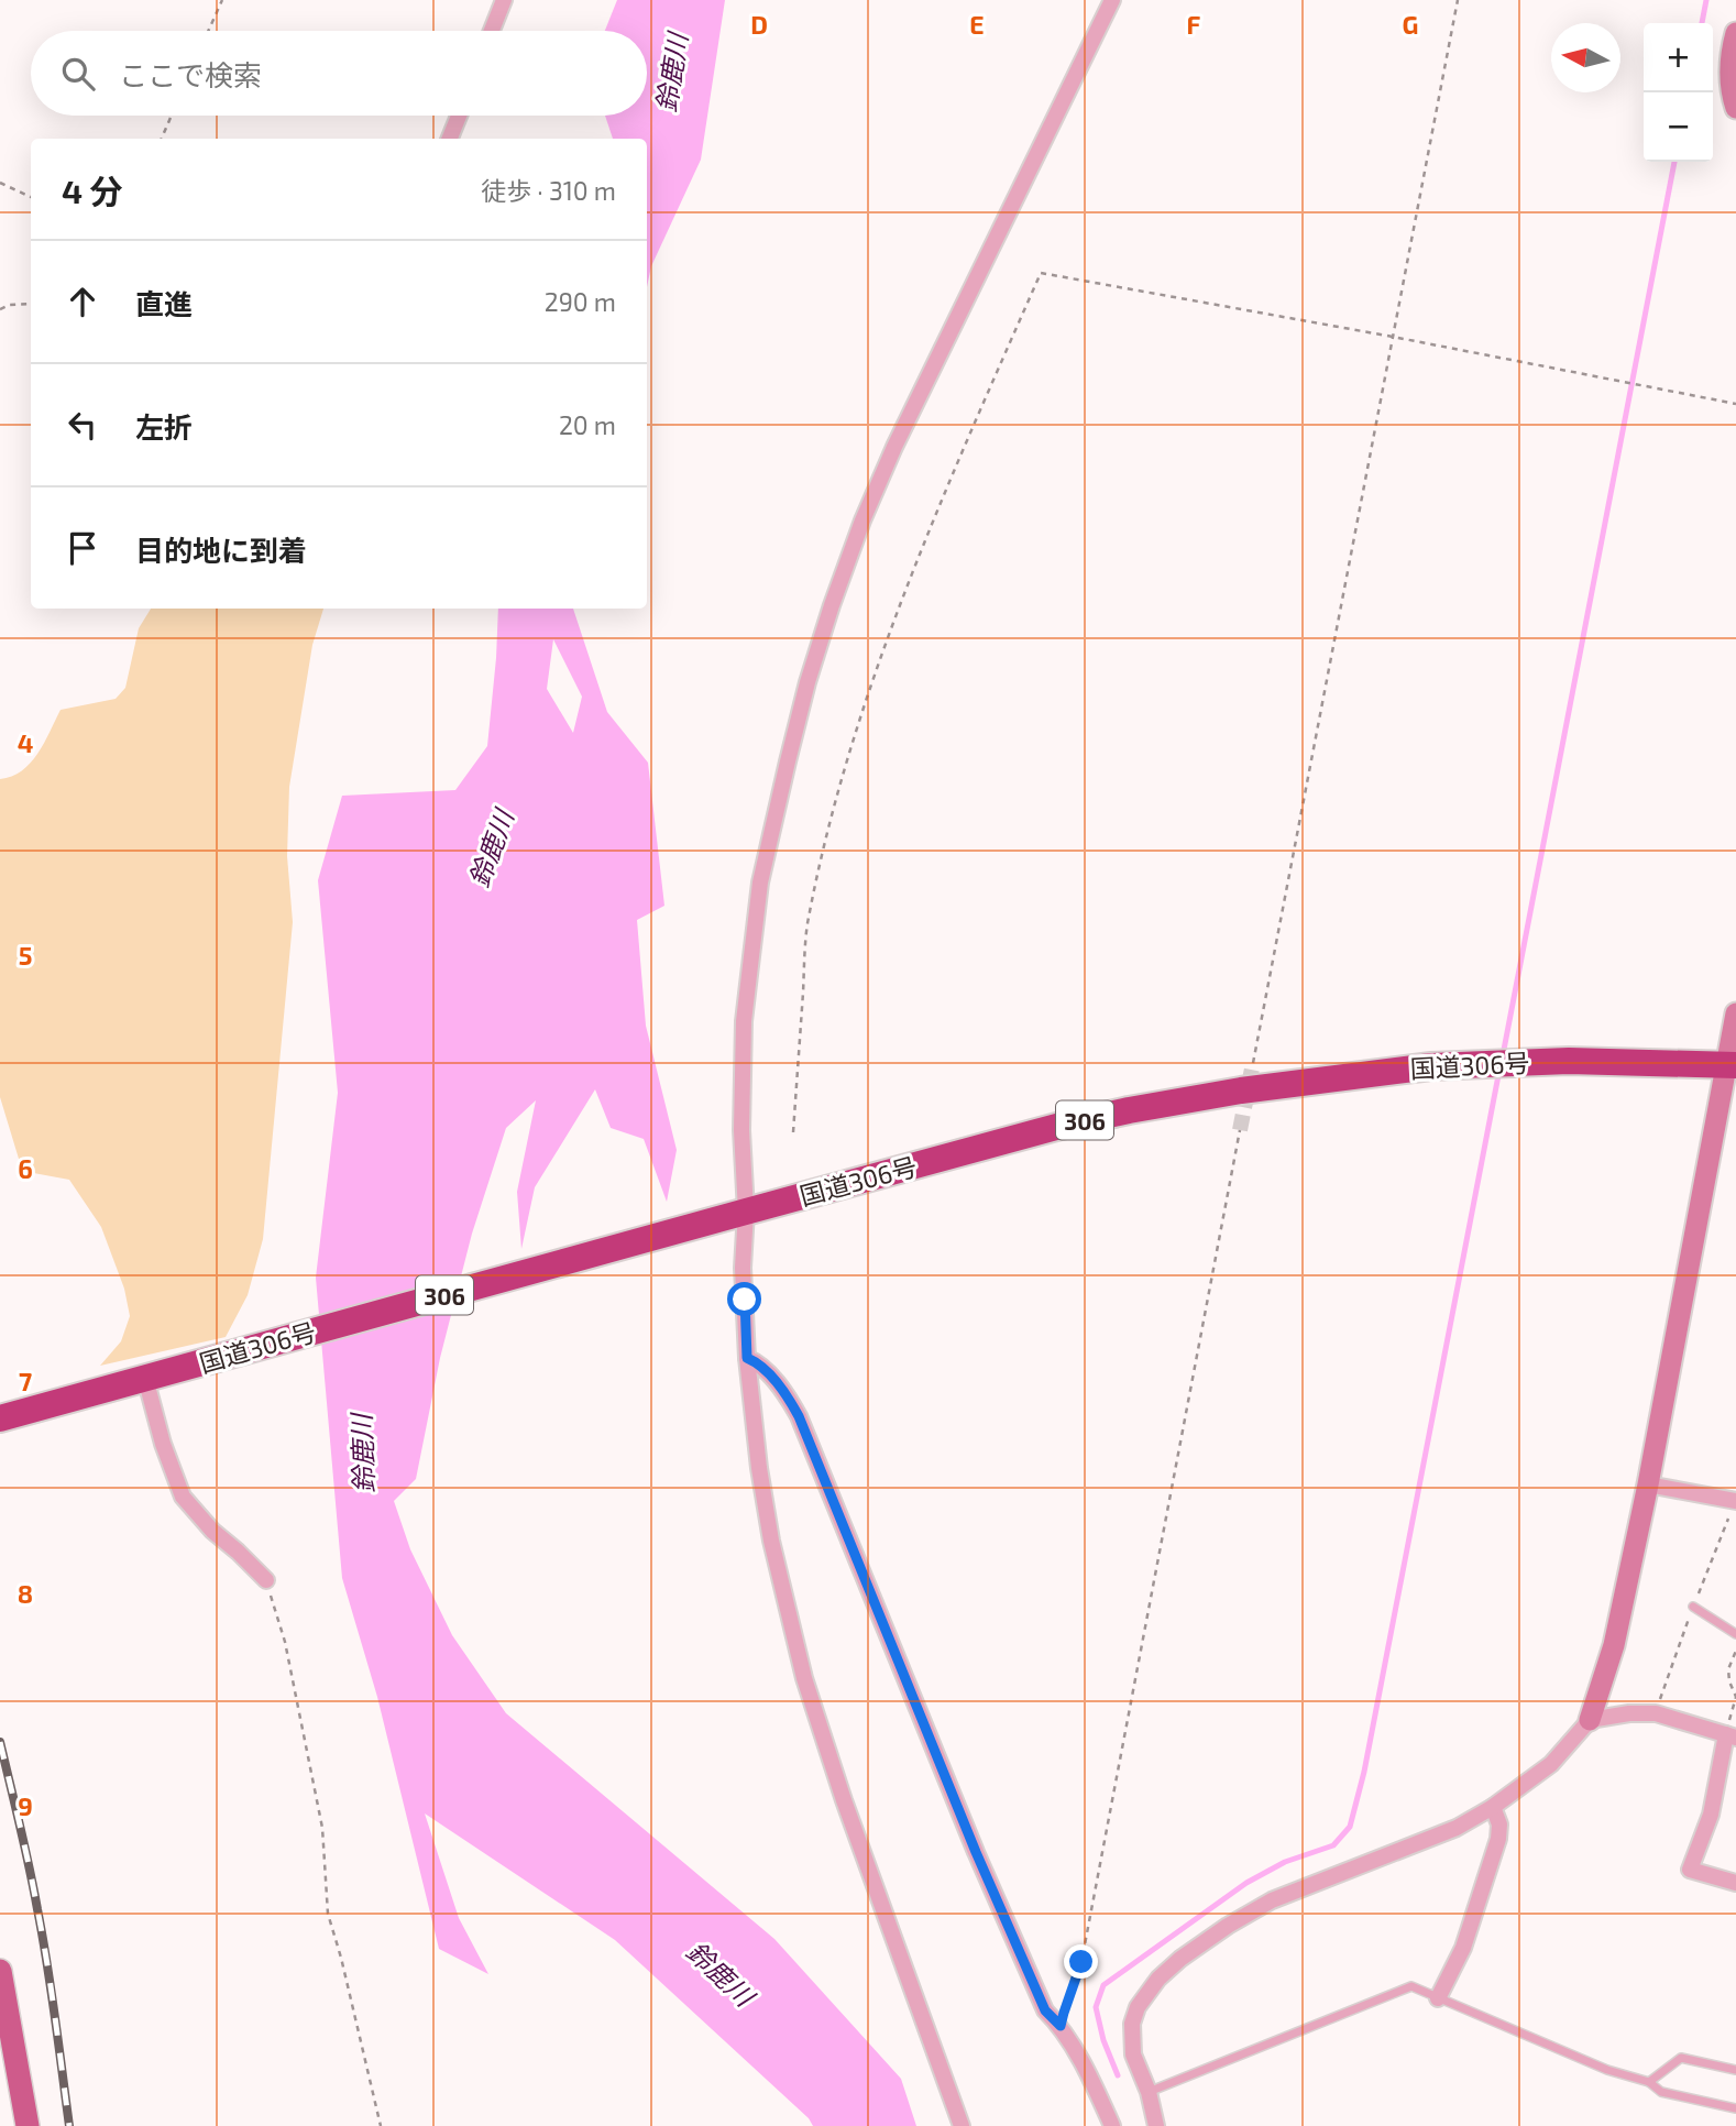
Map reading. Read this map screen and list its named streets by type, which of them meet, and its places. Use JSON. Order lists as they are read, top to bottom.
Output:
{
  "streets": {
    "highway": ["国道306号", "306"]
  },
  "water": ["鈴鹿川"],
  "north": "left",
  "page": {
    "map_buttons": ["+", "−"],
    "search": "ここで検索",
    "heading": ["4 分", "徒歩 · 310 m"],
    "list": [
      ["直進", "290 m"],
      ["左折", "20 m"],
      "目的地に到着"
    ]
  },
  "grid": {
    "columns": [
      "D",
      "E",
      "F",
      "G"
    ],
    "rows": [
      "4",
      "5",
      "6",
      "7",
      "8",
      "9"
    ]
  }
}
